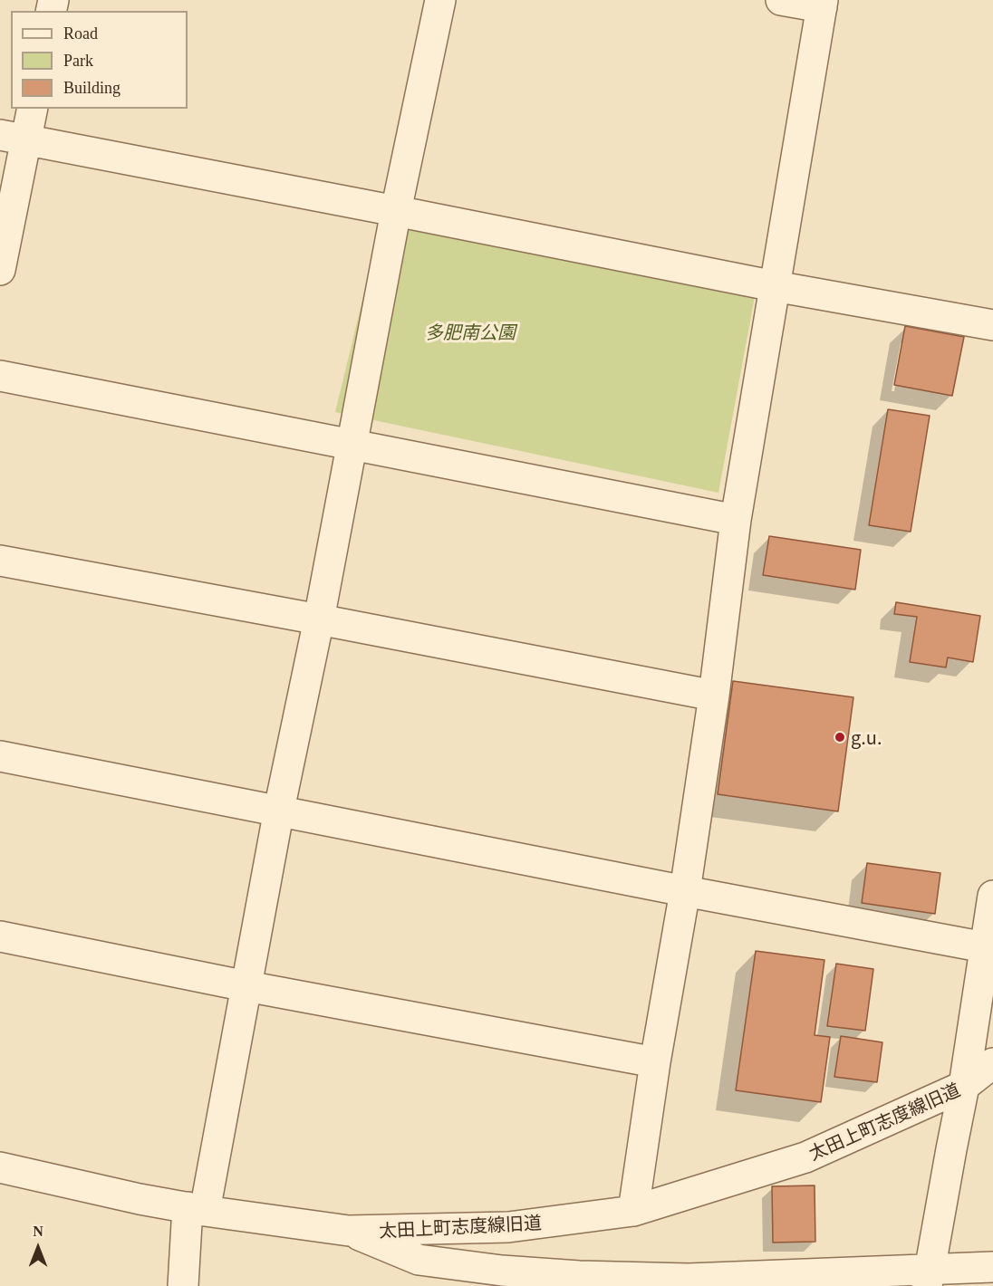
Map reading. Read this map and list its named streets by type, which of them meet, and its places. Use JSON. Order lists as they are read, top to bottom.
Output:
{
  "streets": {
    "street": ["太田上町志度線旧道"]
  },
  "parks": ["多肥南公園"],
  "places": ["g.u."],
  "legend": ["Road", "Park", "Building"],
  "north": "top"
}
